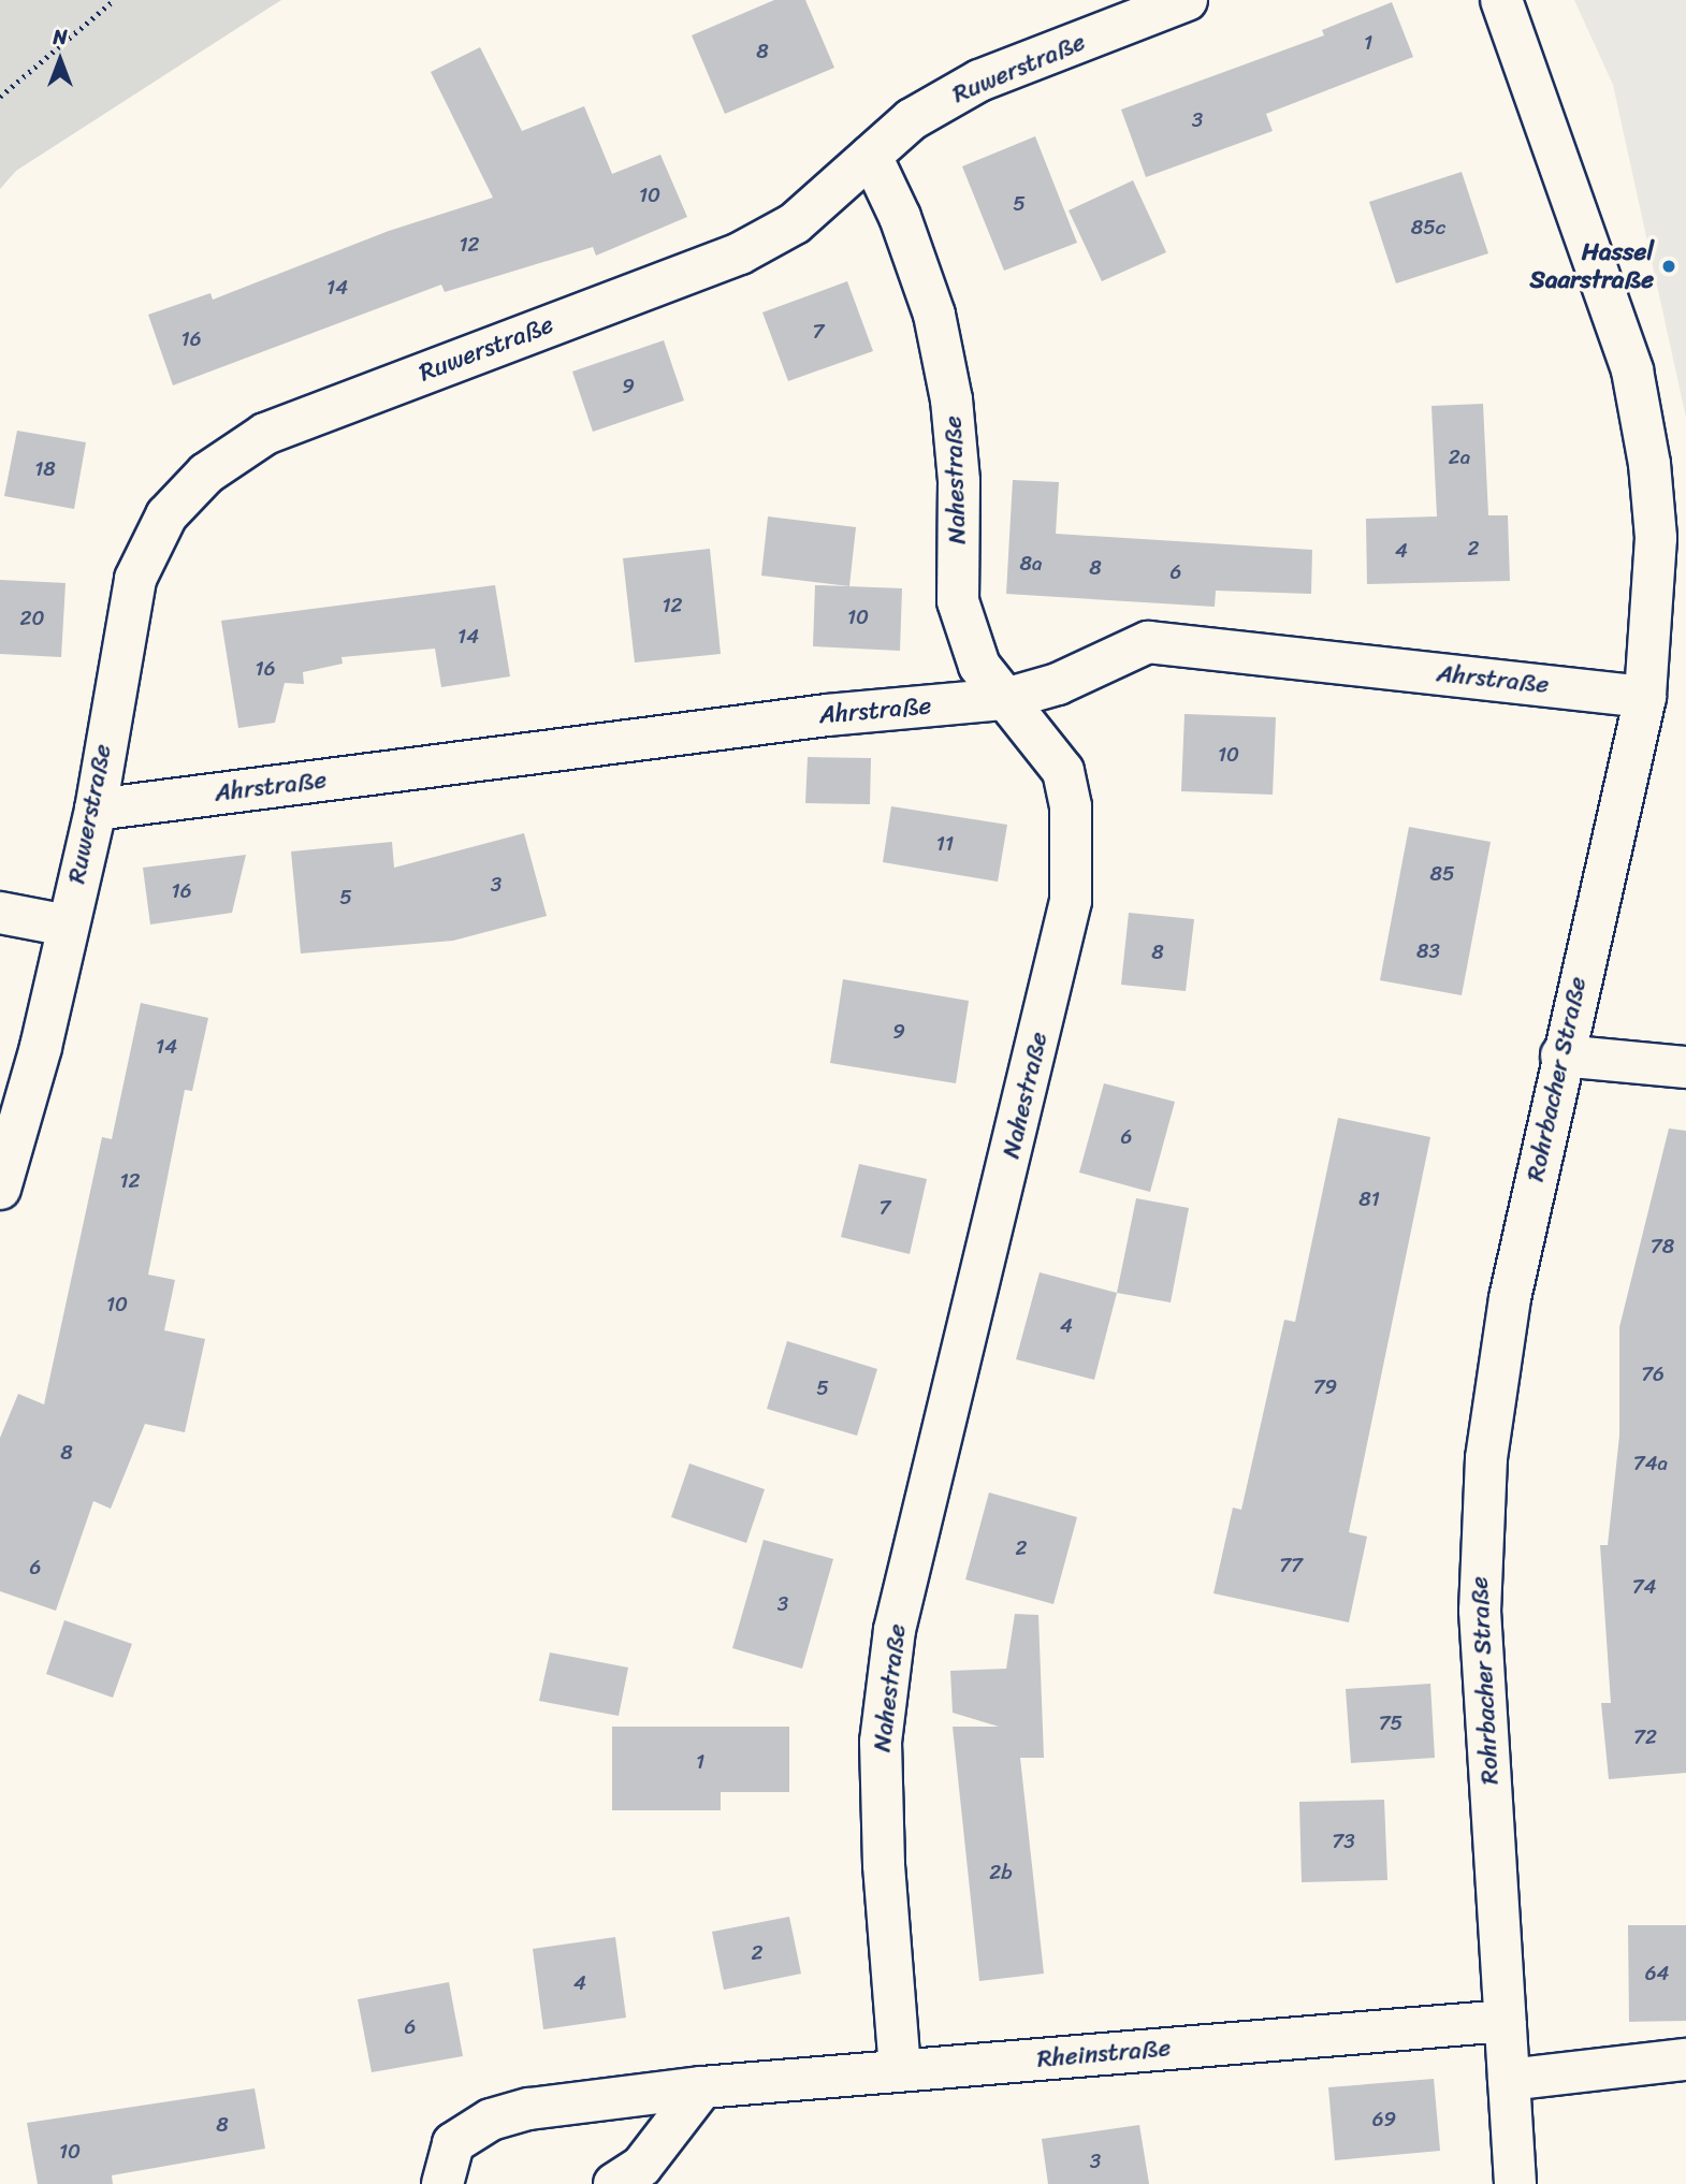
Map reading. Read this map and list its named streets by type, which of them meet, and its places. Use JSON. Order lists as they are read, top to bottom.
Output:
{
  "streets": {
    "street": [
      "Ruwerstraße",
      "Nahestraße",
      "Ahrstraße",
      "Rohrbacher Straße",
      "Rheinstraße"
    ]
  },
  "crossings": [
    ["Ruwerstraße", "Nahestraße"],
    ["Ruwerstraße", "Ahrstraße"],
    ["Nahestraße", "Ahrstraße"],
    ["Nahestraße", "Rheinstraße"],
    ["Ahrstraße", "Rohrbacher Straße"],
    ["Rohrbacher Straße", "Rheinstraße"]
  ],
  "places": ["Hassel Saarstraße"],
  "house_numbers": [
    "1",
    "8",
    "3",
    "10",
    "5",
    "85c",
    "12",
    "14",
    "7",
    "16",
    "9",
    "2a",
    "18",
    "2",
    "4",
    "8a",
    "8",
    "6",
    "12",
    "10",
    "20",
    "14",
    "16",
    "10",
    "11",
    "85",
    "3",
    "16",
    "5",
    "83",
    "8",
    "9",
    "14",
    "6",
    "12",
    "81",
    "7",
    "78",
    "10",
    "4",
    "76",
    "79",
    "5",
    "8",
    "74a",
    "2",
    "77",
    "6",
    "74",
    "3",
    "75",
    "72",
    "1",
    "73",
    "2b",
    "2",
    "64",
    "4",
    "6",
    "69",
    "8",
    "10",
    "3"
  ],
  "north": "top"
}
